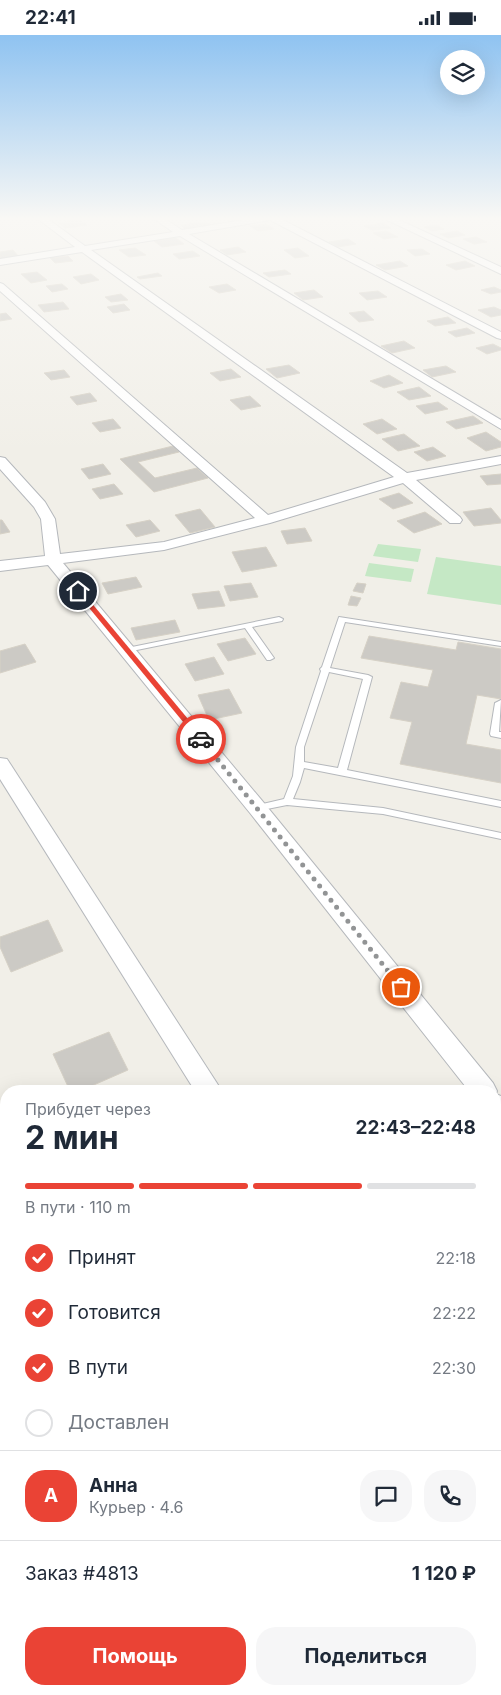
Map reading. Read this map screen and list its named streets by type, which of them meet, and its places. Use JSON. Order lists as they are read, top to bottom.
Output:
{
  "page": {
    "status": "22:41",
    "heading": ["2 мин", "Прибудет через", "22:43–22:48"],
    "panel": [
      "Анна",
      "Курьер · 4.6",
      "Заказ #4813",
      "1 120 ₽"
    ],
    "bar": "В пути · 110 m",
    "list": [
      ["Принят", "22:18"],
      ["Готовится", "22:22"],
      ["В пути", "22:30"],
      "Доставлен"
    ],
    "round": "А",
    "buttons": ["Помощь", "Поделиться"]
  }
}
